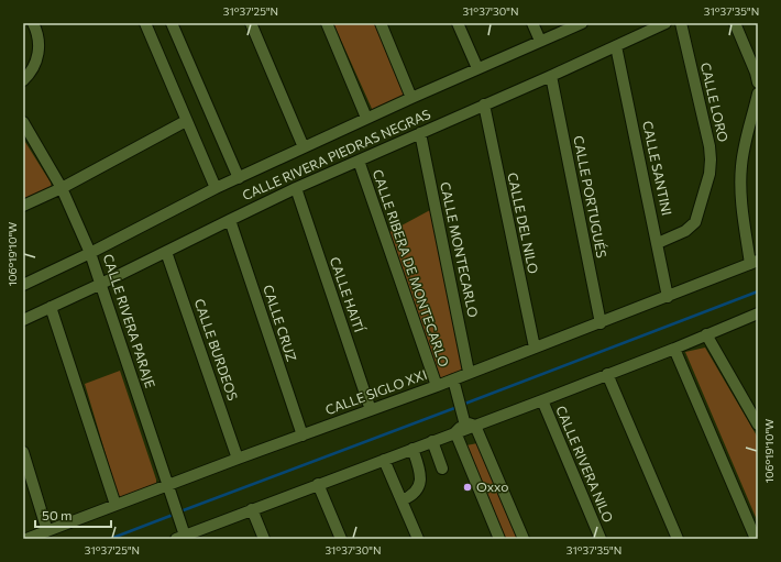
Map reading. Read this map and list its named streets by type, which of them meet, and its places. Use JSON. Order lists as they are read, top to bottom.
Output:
{
  "streets": {
    "street": [
      "CALLE LORO",
      "CALLE RIVERA PIEDRAS NEGRAS",
      "CALLE SANTINI",
      "CALLE PORTUGUÉS",
      "CALLE DEL NILO",
      "CALLE MONTECARLO",
      "CALLE RIBERA DE MONTECARLO",
      "CALLE HAITÍ",
      "CALLE RIVERA PARAJE",
      "CALLE CRUZ",
      "CALLE BURDEOS",
      "CALLE SIGLO XXI",
      "CALLE RIVERA NILO"
    ]
  },
  "crossings": [
    ["CALLE LORO", "CALLE SANTINI"],
    ["CALLE RIVERA PIEDRAS NEGRAS", "CALLE SANTINI"],
    ["CALLE RIVERA PIEDRAS NEGRAS", "CALLE PORTUGUÉS"],
    ["CALLE RIVERA PIEDRAS NEGRAS", "CALLE DEL NILO"],
    ["CALLE RIVERA PIEDRAS NEGRAS", "CALLE MONTECARLO"],
    ["CALLE RIVERA PIEDRAS NEGRAS", "CALLE RIBERA DE MONTECARLO"],
    ["CALLE RIVERA PIEDRAS NEGRAS", "CALLE HAITÍ"],
    ["CALLE RIVERA PIEDRAS NEGRAS", "CALLE RIVERA PARAJE"],
    ["CALLE RIVERA PIEDRAS NEGRAS", "CALLE CRUZ"],
    ["CALLE RIVERA PIEDRAS NEGRAS", "CALLE BURDEOS"],
    ["CALLE SANTINI", "CALLE SIGLO XXI"],
    ["CALLE PORTUGUÉS", "CALLE SIGLO XXI"],
    ["CALLE DEL NILO", "CALLE SIGLO XXI"],
    ["CALLE MONTECARLO", "CALLE SIGLO XXI"],
    ["CALLE RIBERA DE MONTECARLO", "CALLE SIGLO XXI"],
    ["CALLE HAITÍ", "CALLE SIGLO XXI"],
    ["CALLE RIVERA PARAJE", "CALLE SIGLO XXI"],
    ["CALLE CRUZ", "CALLE SIGLO XXI"],
    ["CALLE BURDEOS", "CALLE SIGLO XXI"]
  ],
  "places": ["Oxxo"],
  "scale_bar": "50 m",
  "coordinates": [
    "31°37'25\"N",
    "31°37'30\"N",
    "31°37'35\"N",
    "106°19'10\"W"
  ]
}
